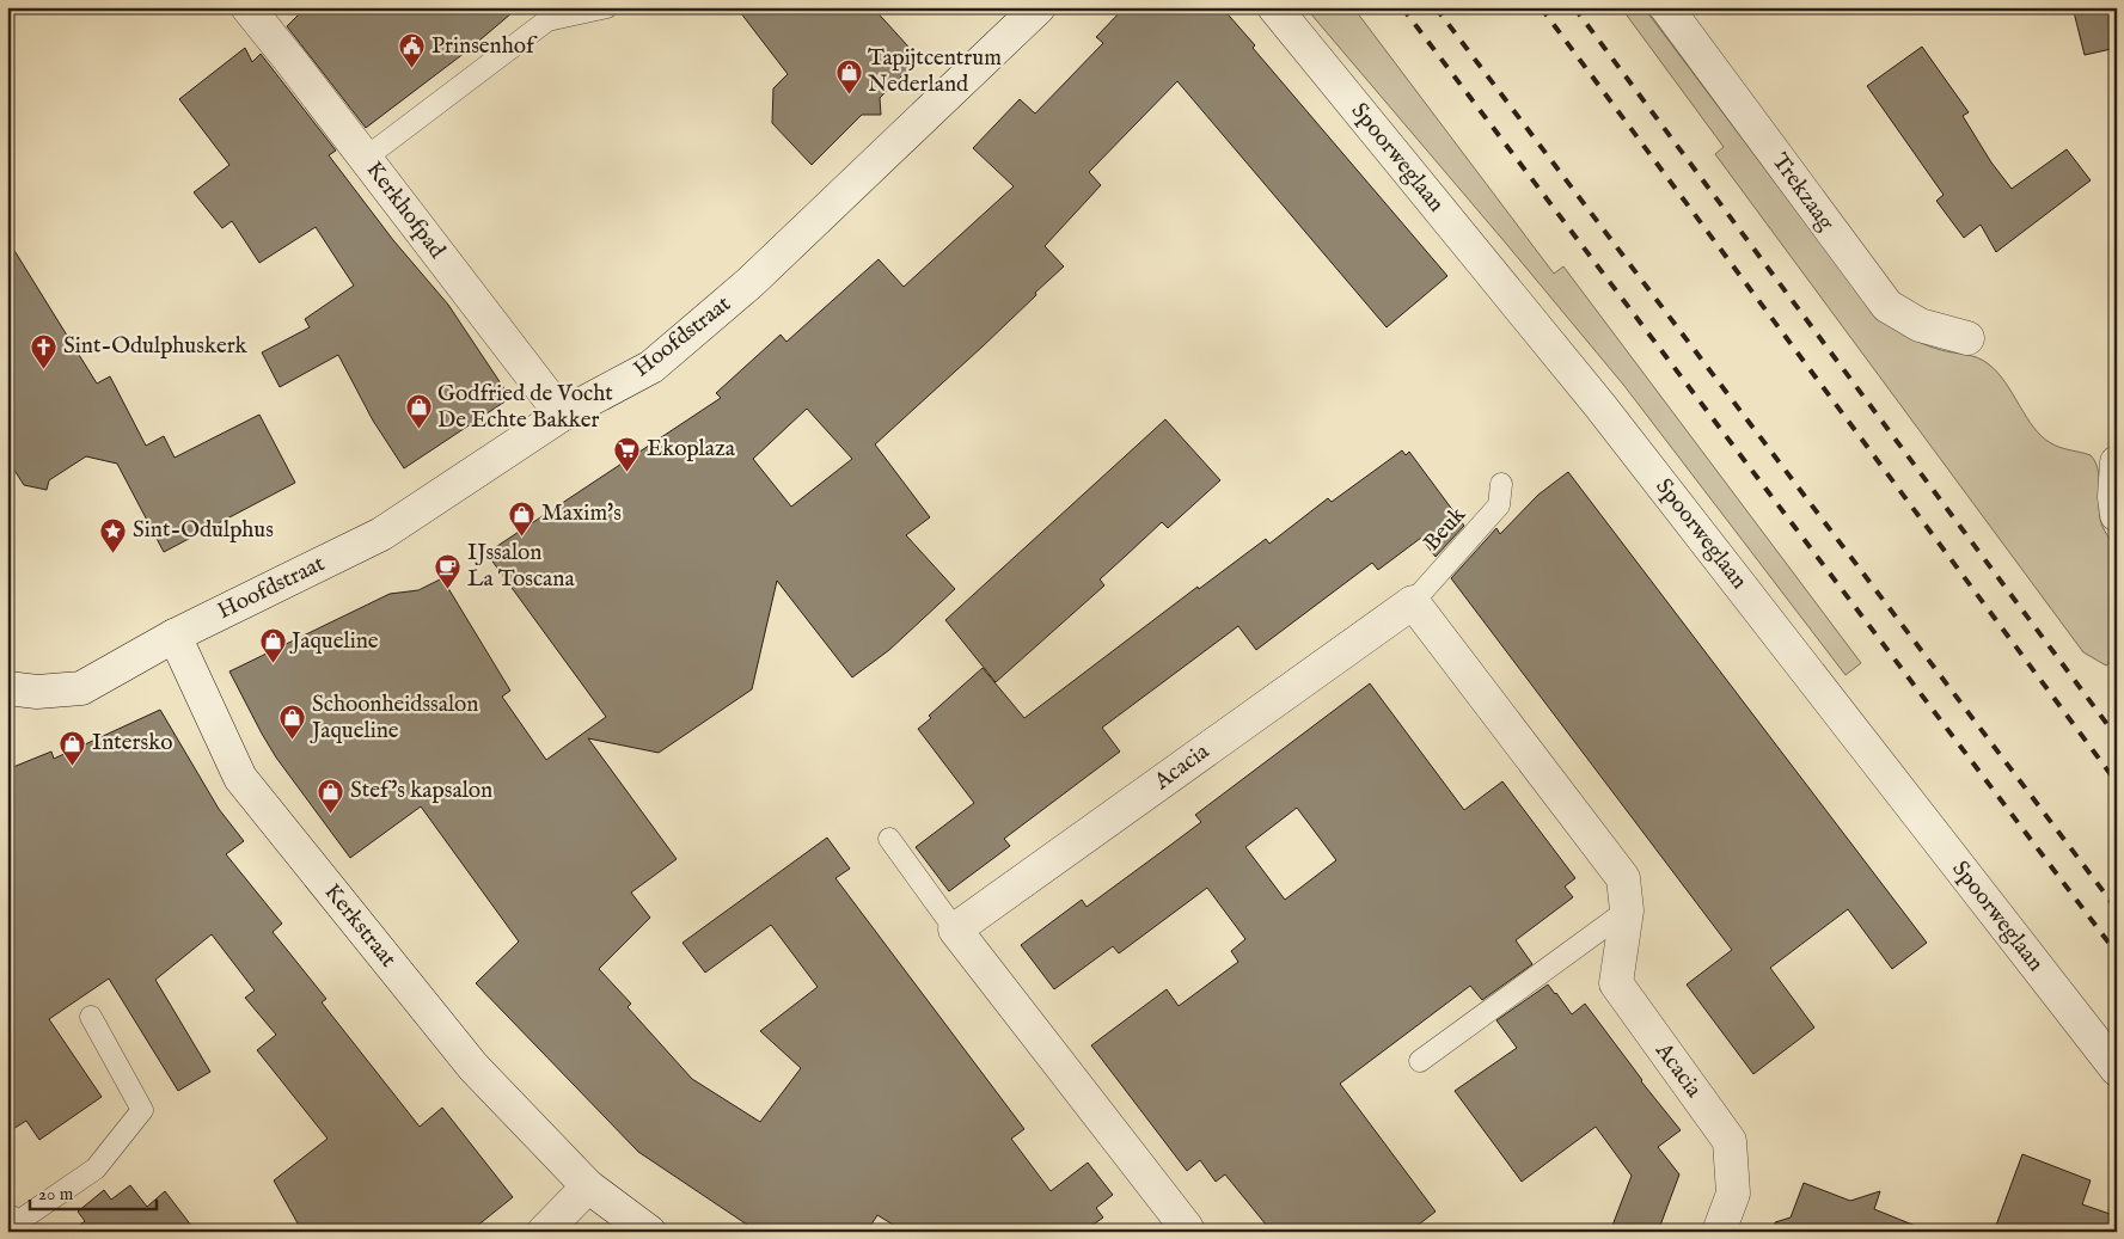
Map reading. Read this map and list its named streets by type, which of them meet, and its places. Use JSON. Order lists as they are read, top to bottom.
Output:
{
  "streets": {
    "street": [
      "Spoorweglaan",
      "Trekzaag",
      "Kerkhofpad",
      "Hoofdstraat",
      "Acacia",
      "Kerkstraat"
    ],
    "lane": ["Beuk"]
  },
  "crossings": [
    ["Kerkhofpad", "Hoofdstraat"],
    ["Hoofdstraat", "Kerkstraat"],
    ["Beuk", "Acacia"]
  ],
  "places": {
    "public building": ["Prinsenhof"],
    "shop": [
      "Tapijtcentrum Nederland",
      "Godfried de Vocht De Echte Bakker",
      "Maxim's",
      "Jaqueline",
      "Schoonheidssalon Jaqueline",
      "Intersko",
      "Stef's kapsalon"
    ],
    "church": ["Sint-Odulphuskerk"],
    "supermarket": ["Ekoplaza"],
    "place": ["Sint-Odulphus"],
    "cafe": ["IJssalon La Toscana"]
  },
  "scale_bar": "20 m"
}
